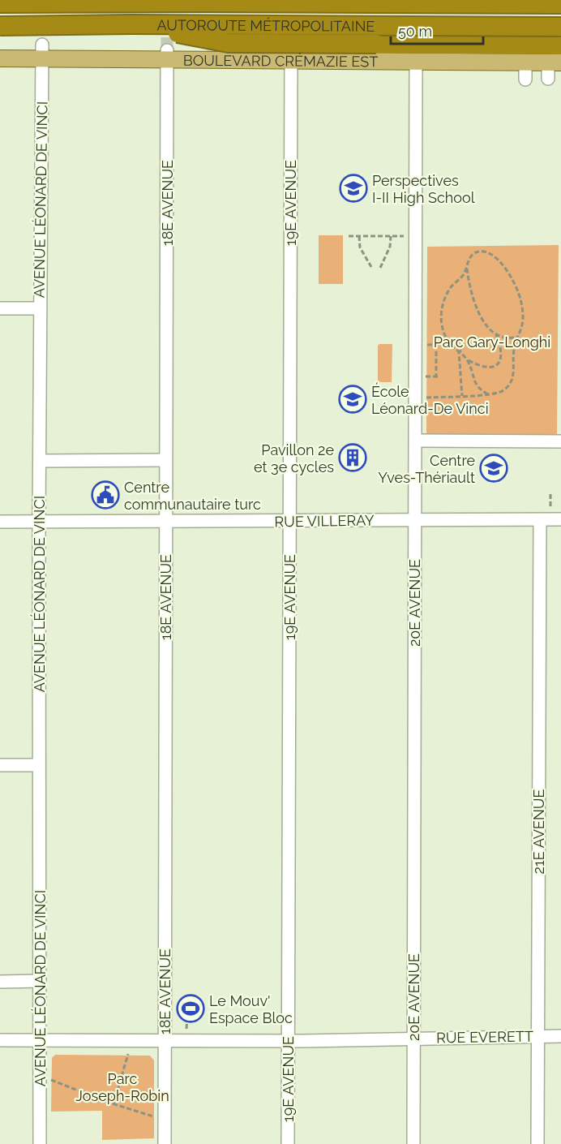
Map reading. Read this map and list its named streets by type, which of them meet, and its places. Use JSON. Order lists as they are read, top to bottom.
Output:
{
  "streets": {
    "highway": ["AUTOROUTE MÉTROPOLITAINE"],
    "main road": ["BOULEVARD CRÉMAZIE EST"],
    "street": [
      "AVENUE LÉONARD DE VINCI",
      "18E AVENUE",
      "19E AVENUE",
      "RUE VILLERAY",
      "20E AVENUE",
      "21E AVENUE",
      "RUE EVERETT"
    ]
  },
  "crossings": [
    ["BOULEVARD CRÉMAZIE EST", "AVENUE LÉONARD DE VINCI"],
    ["BOULEVARD CRÉMAZIE EST", "18E AVENUE"],
    ["BOULEVARD CRÉMAZIE EST", "19E AVENUE"],
    ["BOULEVARD CRÉMAZIE EST", "20E AVENUE"],
    ["AVENUE LÉONARD DE VINCI", "RUE VILLERAY"],
    ["AVENUE LÉONARD DE VINCI", "RUE EVERETT"],
    ["18E AVENUE", "RUE VILLERAY"],
    ["18E AVENUE", "RUE EVERETT"],
    ["19E AVENUE", "RUE VILLERAY"],
    ["19E AVENUE", "RUE EVERETT"],
    ["RUE VILLERAY", "20E AVENUE"],
    ["RUE VILLERAY", "21E AVENUE"],
    ["20E AVENUE", "RUE EVERETT"],
    ["21E AVENUE", "RUE EVERETT"]
  ],
  "parks": ["Parc Gary-Longhi", "Parc Joseph-Robin"],
  "places": {
    "school or university": ["Perspectives I-II High School", "École Léonard-De Vinci", "Centre Yves-Thériault"],
    "building": ["Pavillon 2e et 3e cycles"],
    "public building": ["Centre communautaire turc"],
    "sports": ["Le Mouv' Espace Bloc"]
  },
  "scale_bar": "50 m"
}
